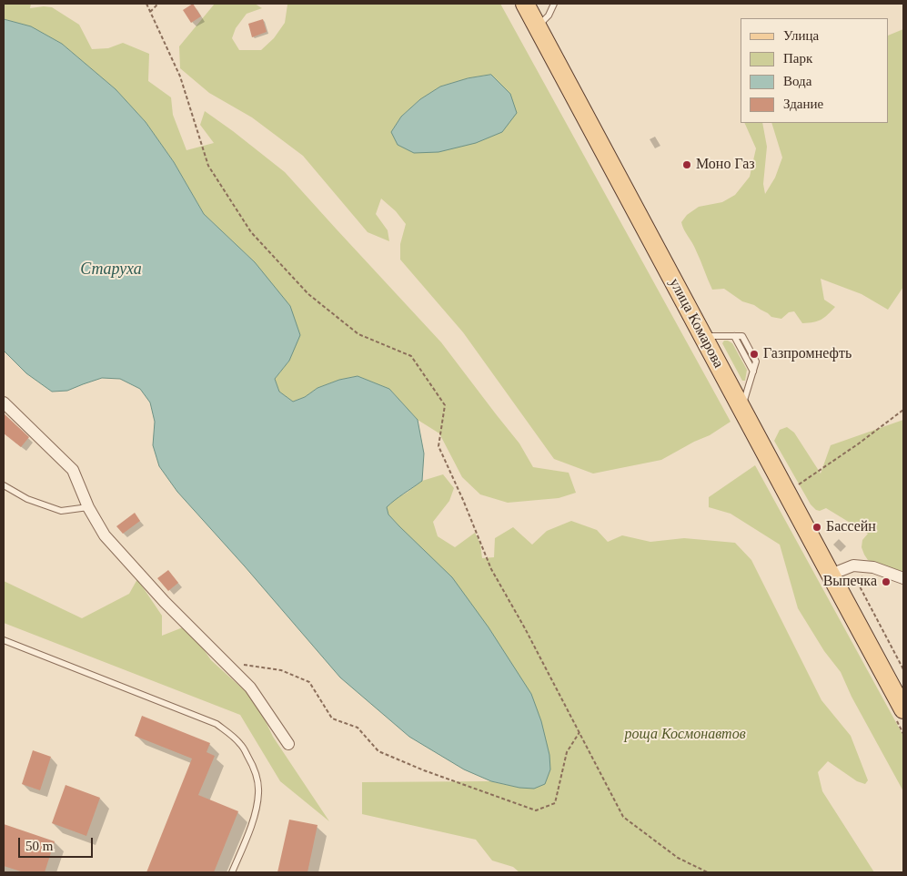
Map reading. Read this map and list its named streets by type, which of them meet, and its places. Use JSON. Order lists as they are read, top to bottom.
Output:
{
  "streets": {
    "main road": ["улица Комарова"]
  },
  "water": ["Старуха"],
  "parks": ["роща Космонавтов"],
  "places": [
    "Моно Газ",
    "Газпромнефть",
    "Бассейн",
    "Выпечка"
  ],
  "legend": [
    "Улица",
    "Парк",
    "Вода",
    "Здание"
  ],
  "scale_bar": "50 m"
}
